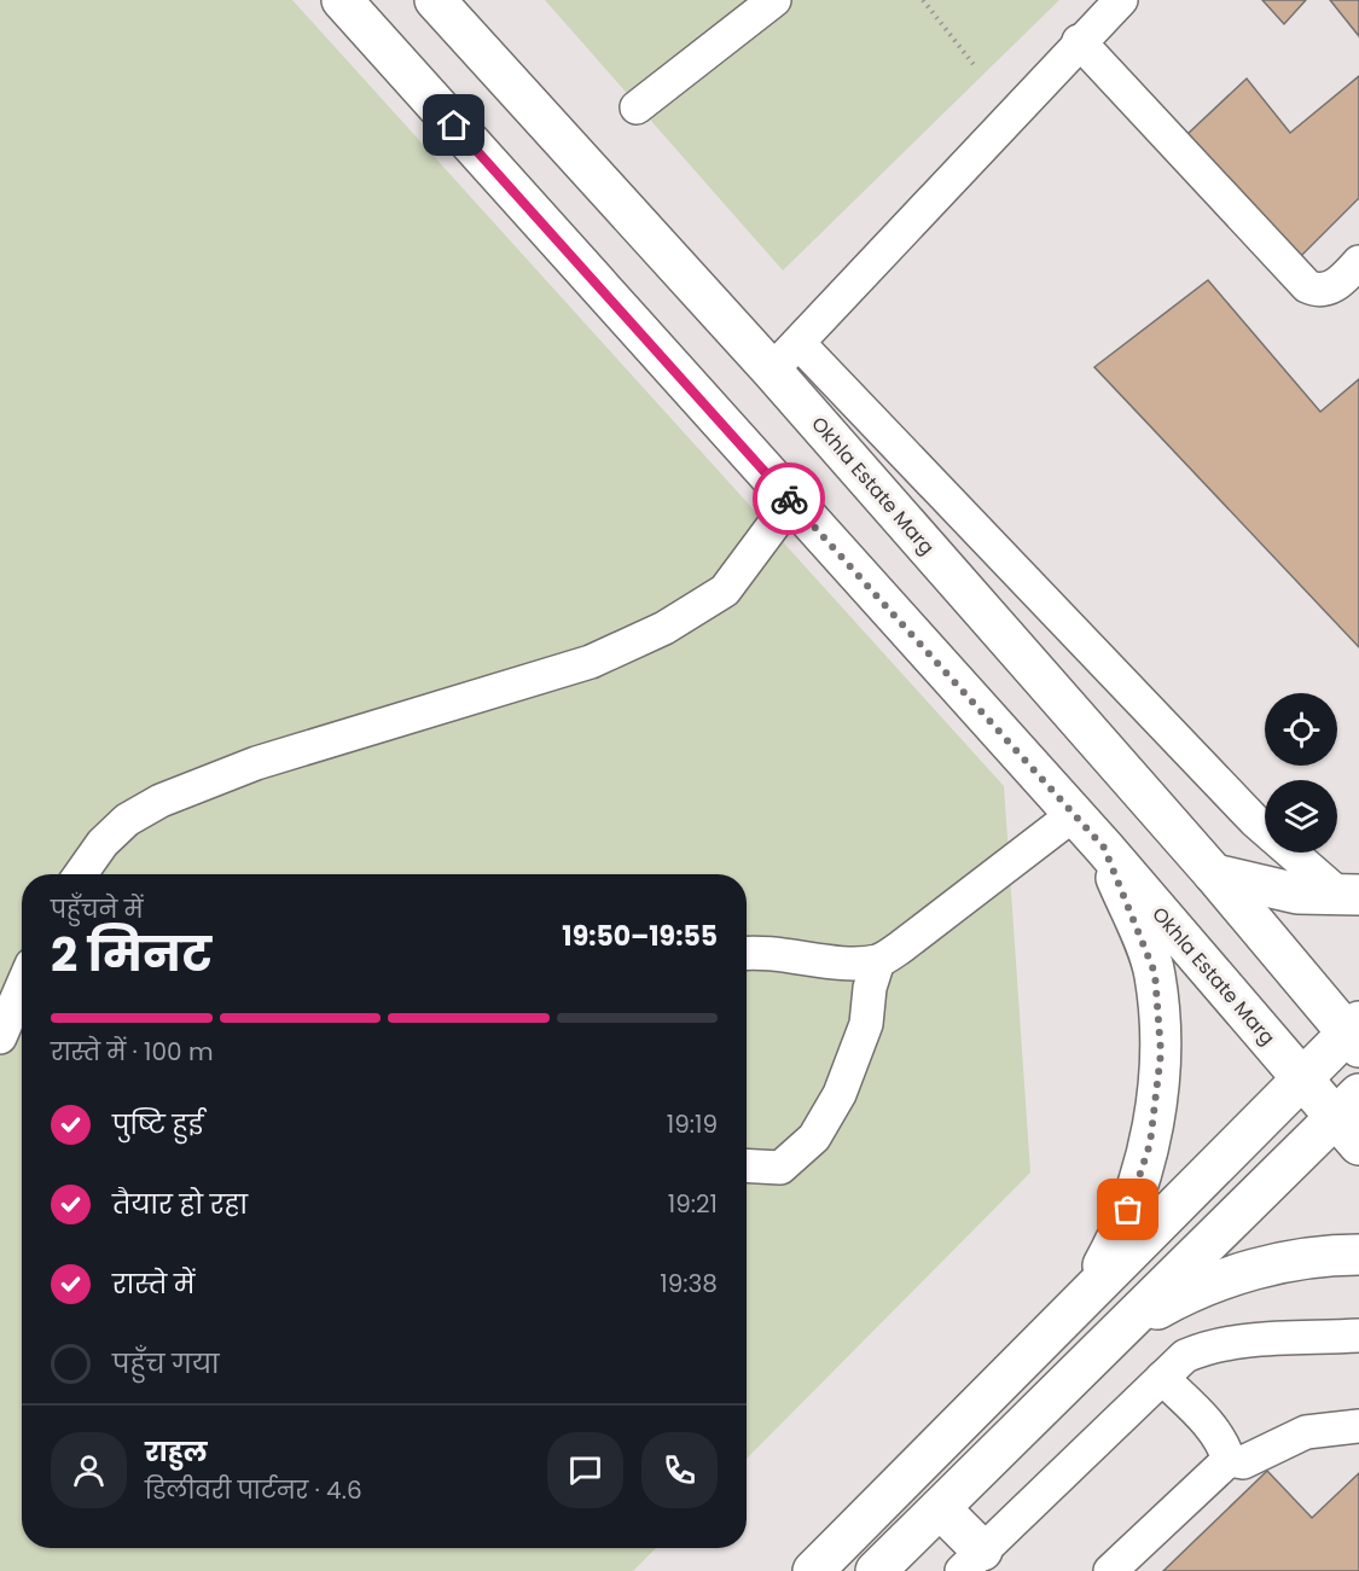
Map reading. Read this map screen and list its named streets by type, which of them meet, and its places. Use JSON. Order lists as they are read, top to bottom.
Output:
{
  "streets": {
    "main road": ["Okhla Estate Marg"]
  },
  "page": {
    "heading": ["2 मिनट", "पहुँचने में", "19:50–19:55"],
    "panel": ["राहुल", "डिलीवरी पार्टनर · 4.6"],
    "bar": "रास्ते में · 100 m",
    "list": [
      ["पुष्टि हुई", "19:19"],
      ["तैयार हो रहा", "19:21"],
      ["रास्ते में", "19:38"],
      "पहुँच गया"
    ]
  }
}
